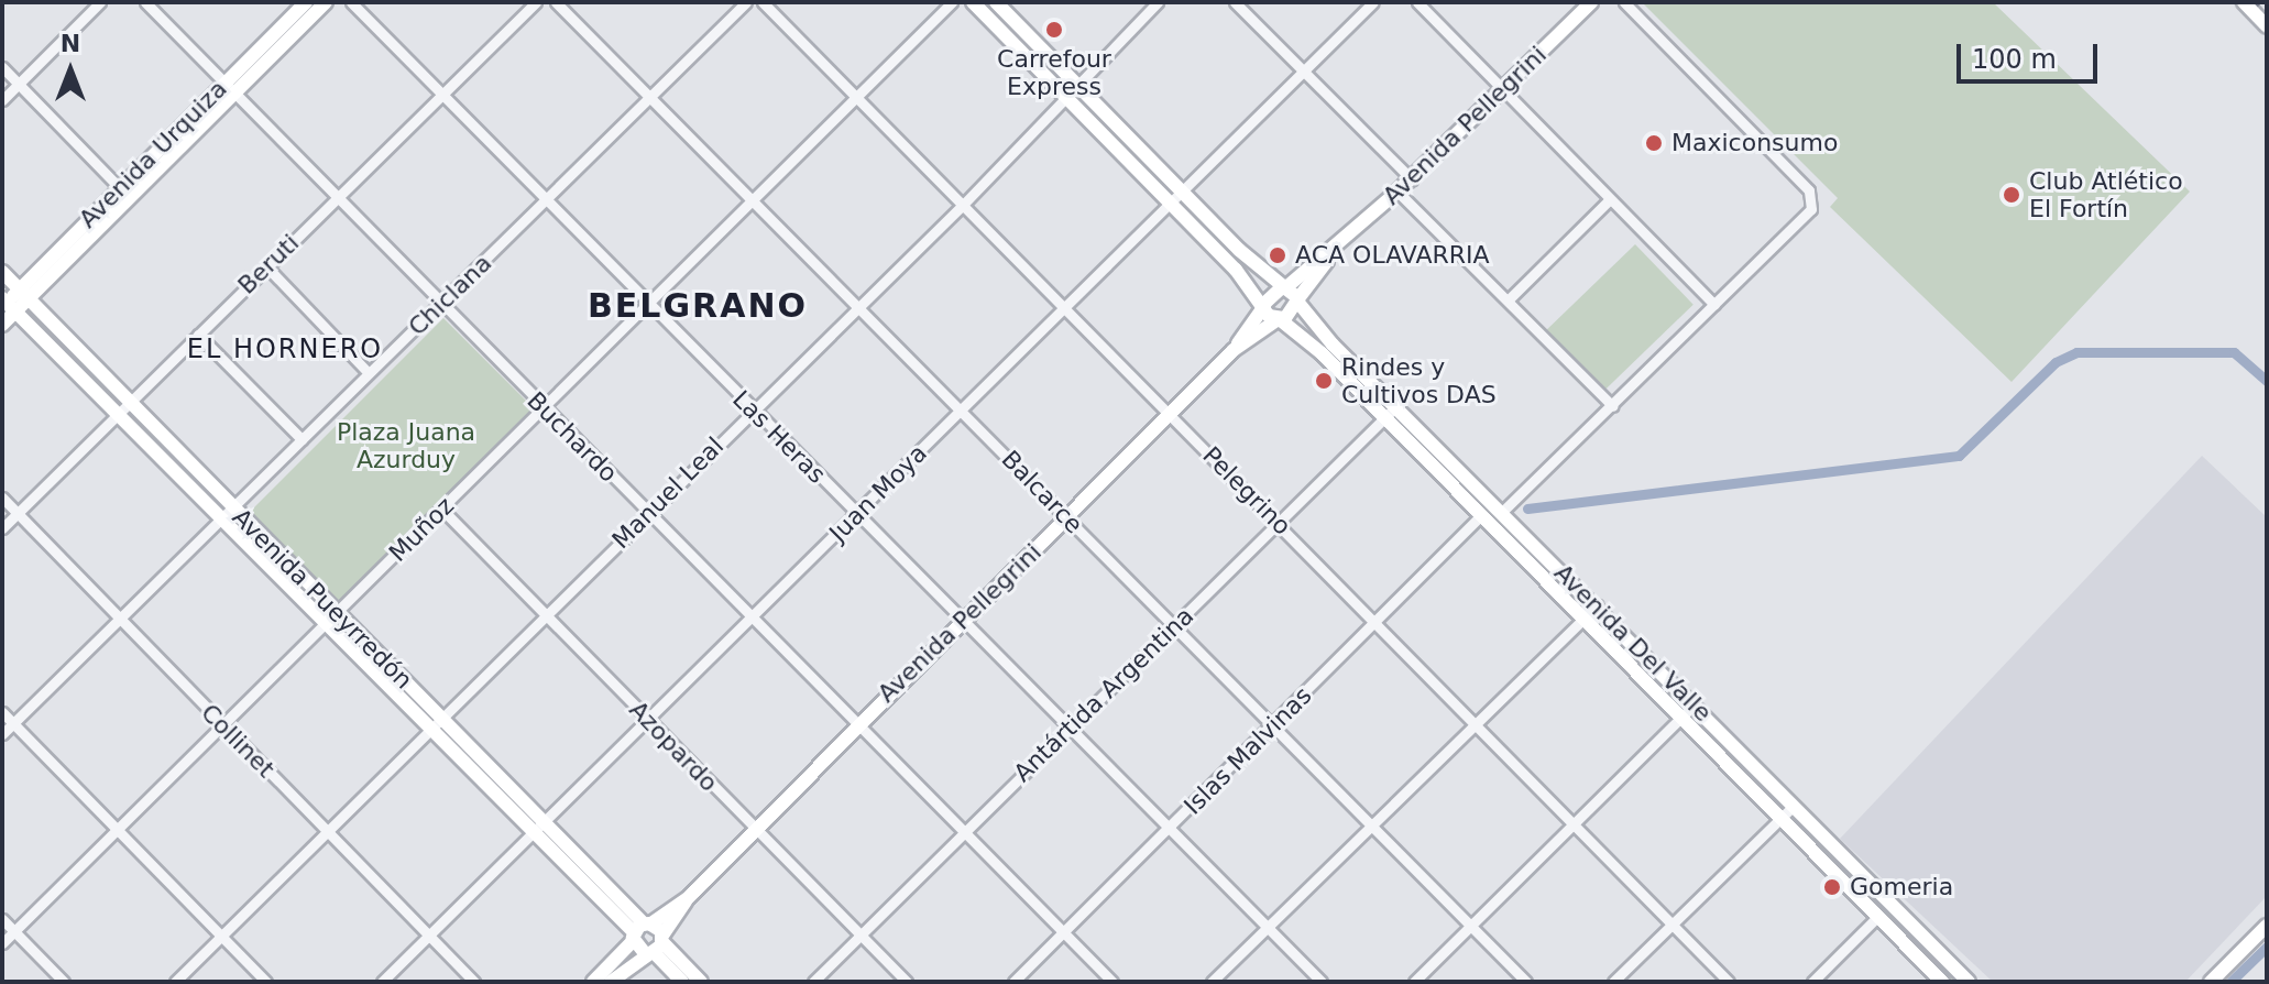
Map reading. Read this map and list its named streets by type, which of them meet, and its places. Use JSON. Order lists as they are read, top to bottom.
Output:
{
  "streets": {
    "main road": [
      "Avenida Pellegrini",
      "Avenida Urquiza",
      "Avenida Pueyrredón",
      "Avenida Del Valle"
    ],
    "street": [
      "Beruti",
      "Chiclana",
      "Buchardo",
      "Las Heras",
      "Pelegrino",
      "Balcarce",
      "Manuel Leal",
      "Juan Moya",
      "Muñoz",
      "Antártida Argentina",
      "Collinet",
      "Azopardo",
      "Islas Malvinas"
    ]
  },
  "crossings": [
    ["Avenida Pellegrini", "Buchardo"],
    ["Avenida Pellegrini", "Las Heras"],
    ["Avenida Pellegrini", "Pelegrino"],
    ["Avenida Pellegrini", "Balcarce"],
    ["Avenida Pellegrini", "Avenida Pueyrredón"],
    ["Avenida Pellegrini", "Avenida Del Valle"],
    ["Avenida Pellegrini", "Azopardo"],
    ["Avenida Urquiza", "Buchardo"],
    ["Avenida Urquiza", "Avenida Pueyrredón"],
    ["Beruti", "Buchardo"],
    ["Beruti", "Las Heras"],
    ["Beruti", "Avenida Pueyrredón"],
    ["Beruti", "Collinet"],
    ["Chiclana", "Buchardo"],
    ["Chiclana", "Las Heras"],
    ["Chiclana", "Balcarce"],
    ["Chiclana", "Avenida Pueyrredón"],
    ["Chiclana", "Collinet"],
    ["Buchardo", "Manuel Leal"],
    ["Buchardo", "Juan Moya"],
    ["Buchardo", "Muñoz"],
    ["Buchardo", "Antártida Argentina"],
    ["Buchardo", "Islas Malvinas"],
    ["Las Heras", "Manuel Leal"],
    ["Las Heras", "Juan Moya"],
    ["Las Heras", "Muñoz"],
    ["Las Heras", "Antártida Argentina"],
    ["Las Heras", "Islas Malvinas"],
    ["Pelegrino", "Manuel Leal"],
    ["Pelegrino", "Juan Moya"],
    ["Pelegrino", "Muñoz"],
    ["Pelegrino", "Antártida Argentina"],
    ["Pelegrino", "Islas Malvinas"],
    ["Balcarce", "Manuel Leal"],
    ["Balcarce", "Juan Moya"],
    ["Balcarce", "Muñoz"],
    ["Balcarce", "Antártida Argentina"],
    ["Balcarce", "Islas Malvinas"],
    ["Manuel Leal", "Avenida Pueyrredón"],
    ["Manuel Leal", "Collinet"],
    ["Manuel Leal", "Azopardo"],
    ["Juan Moya", "Avenida Pueyrredón"],
    ["Juan Moya", "Collinet"],
    ["Juan Moya", "Azopardo"],
    ["Muñoz", "Avenida Pueyrredón"],
    ["Muñoz", "Collinet"],
    ["Muñoz", "Azopardo"],
    ["Avenida Del Valle", "Antártida Argentina"],
    ["Avenida Del Valle", "Islas Malvinas"],
    ["Antártida Argentina", "Azopardo"]
  ],
  "districts": ["BELGRANO", "EL HORNERO"],
  "parks": ["Plaza Juana Azurduy"],
  "places": [
    "Carrefour Express",
    "Maxiconsumo",
    "Club Atlético El Fortín",
    "ACA OLAVARRIA",
    "Rindes y Cultivos DAS",
    "Gomeria"
  ],
  "scale_bar": "100 m",
  "north": "top"
}
